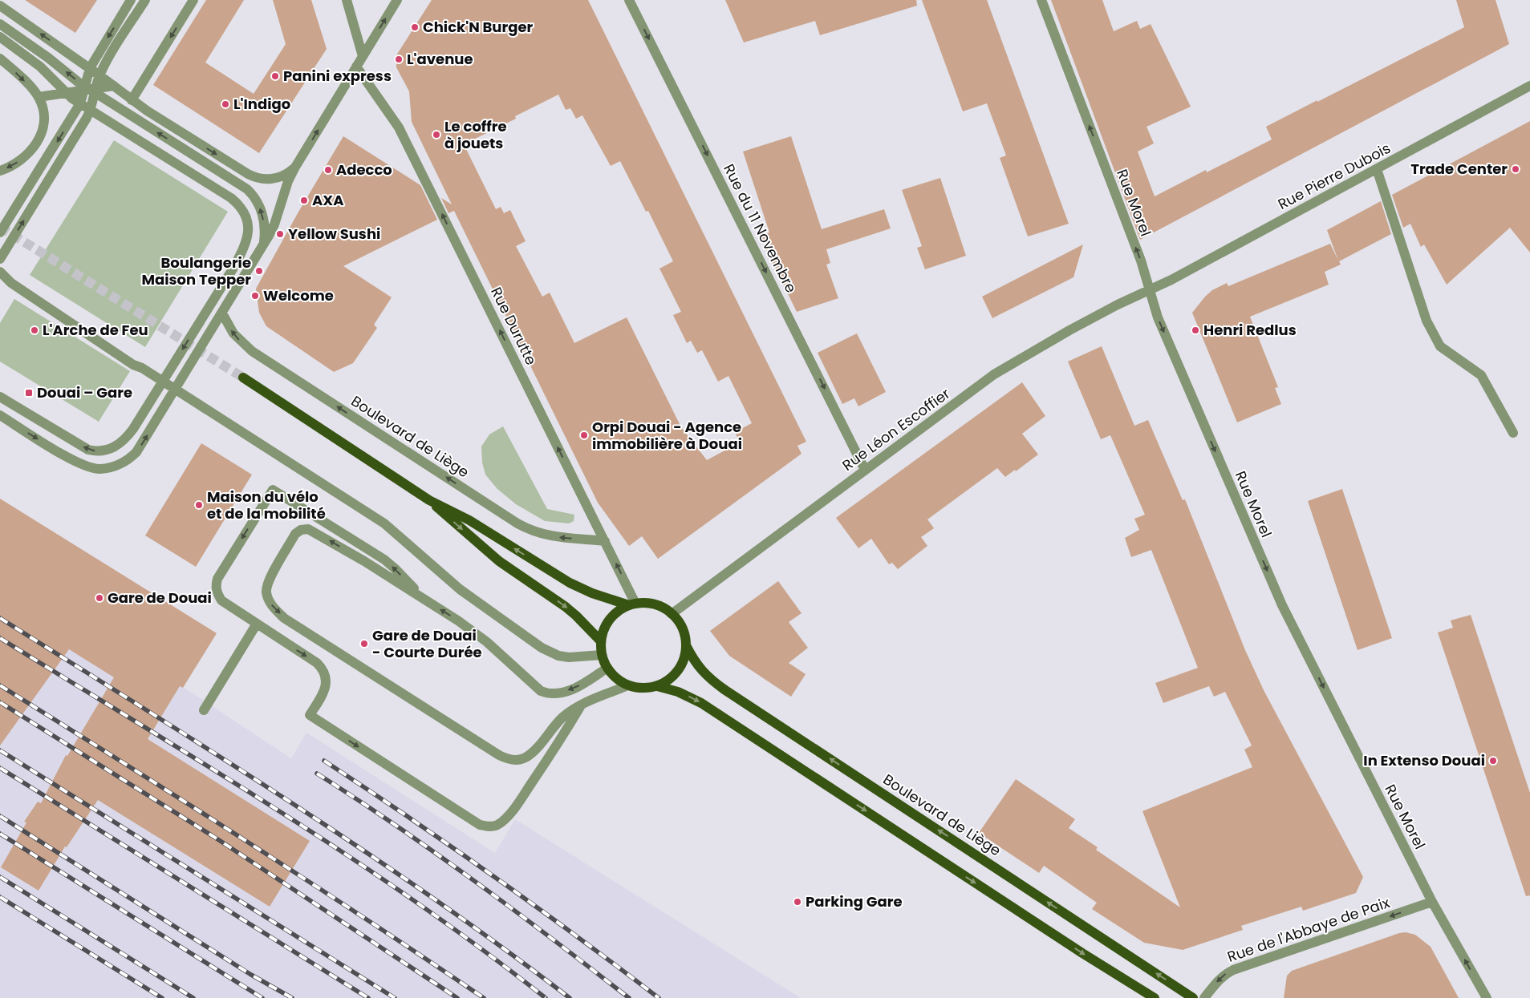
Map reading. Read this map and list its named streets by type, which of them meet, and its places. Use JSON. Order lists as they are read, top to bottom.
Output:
{
  "streets": {
    "main road": ["Boulevard de Liège"],
    "street": [
      "Rue Pierre Dubois",
      "Rue Morel",
      "Rue du 11 Novembre",
      "Rue Durutte",
      "Rue Léon Escoffier",
      "Rue de l'Abbaye de Paix"
    ]
  },
  "crossings": [
    ["Rue Pierre Dubois", "Rue Morel"],
    ["Rue Pierre Dubois", "Rue Léon Escoffier"],
    ["Rue Morel", "Rue Léon Escoffier"],
    ["Rue Morel", "Rue de l'Abbaye de Paix"],
    ["Rue du 11 Novembre", "Rue Léon Escoffier"],
    ["Rue Durutte", "Rue Léon Escoffier"],
    ["Rue Durutte", "Boulevard de Liège"],
    ["Rue Léon Escoffier", "Boulevard de Liège"]
  ],
  "one_way": ["Rue du 11 Novembre", "Rue Durutte", "Rue de l'Abbaye de Paix"],
  "places": {
    "other": [
      "Chick'N Burger",
      "L'avenue",
      "Panini express",
      "L'Indigo",
      "Le coffre à jouets",
      "Trade Center",
      "Adecco",
      "AXA",
      "Yellow Sushi",
      "Boulangerie Maison Tepper",
      "Welcome",
      "L'Arche de Feu",
      "Henri Redlus",
      "Orpi Douai - Agence immobilière à Douai",
      "Maison du vélo et de la mobilité",
      "Gare de Douai",
      "Gare de Douai - Courte Durée",
      "In Extenso Douai",
      "Parking Gare"
    ],
    "transit": ["Douai – Gare"]
  }
}
